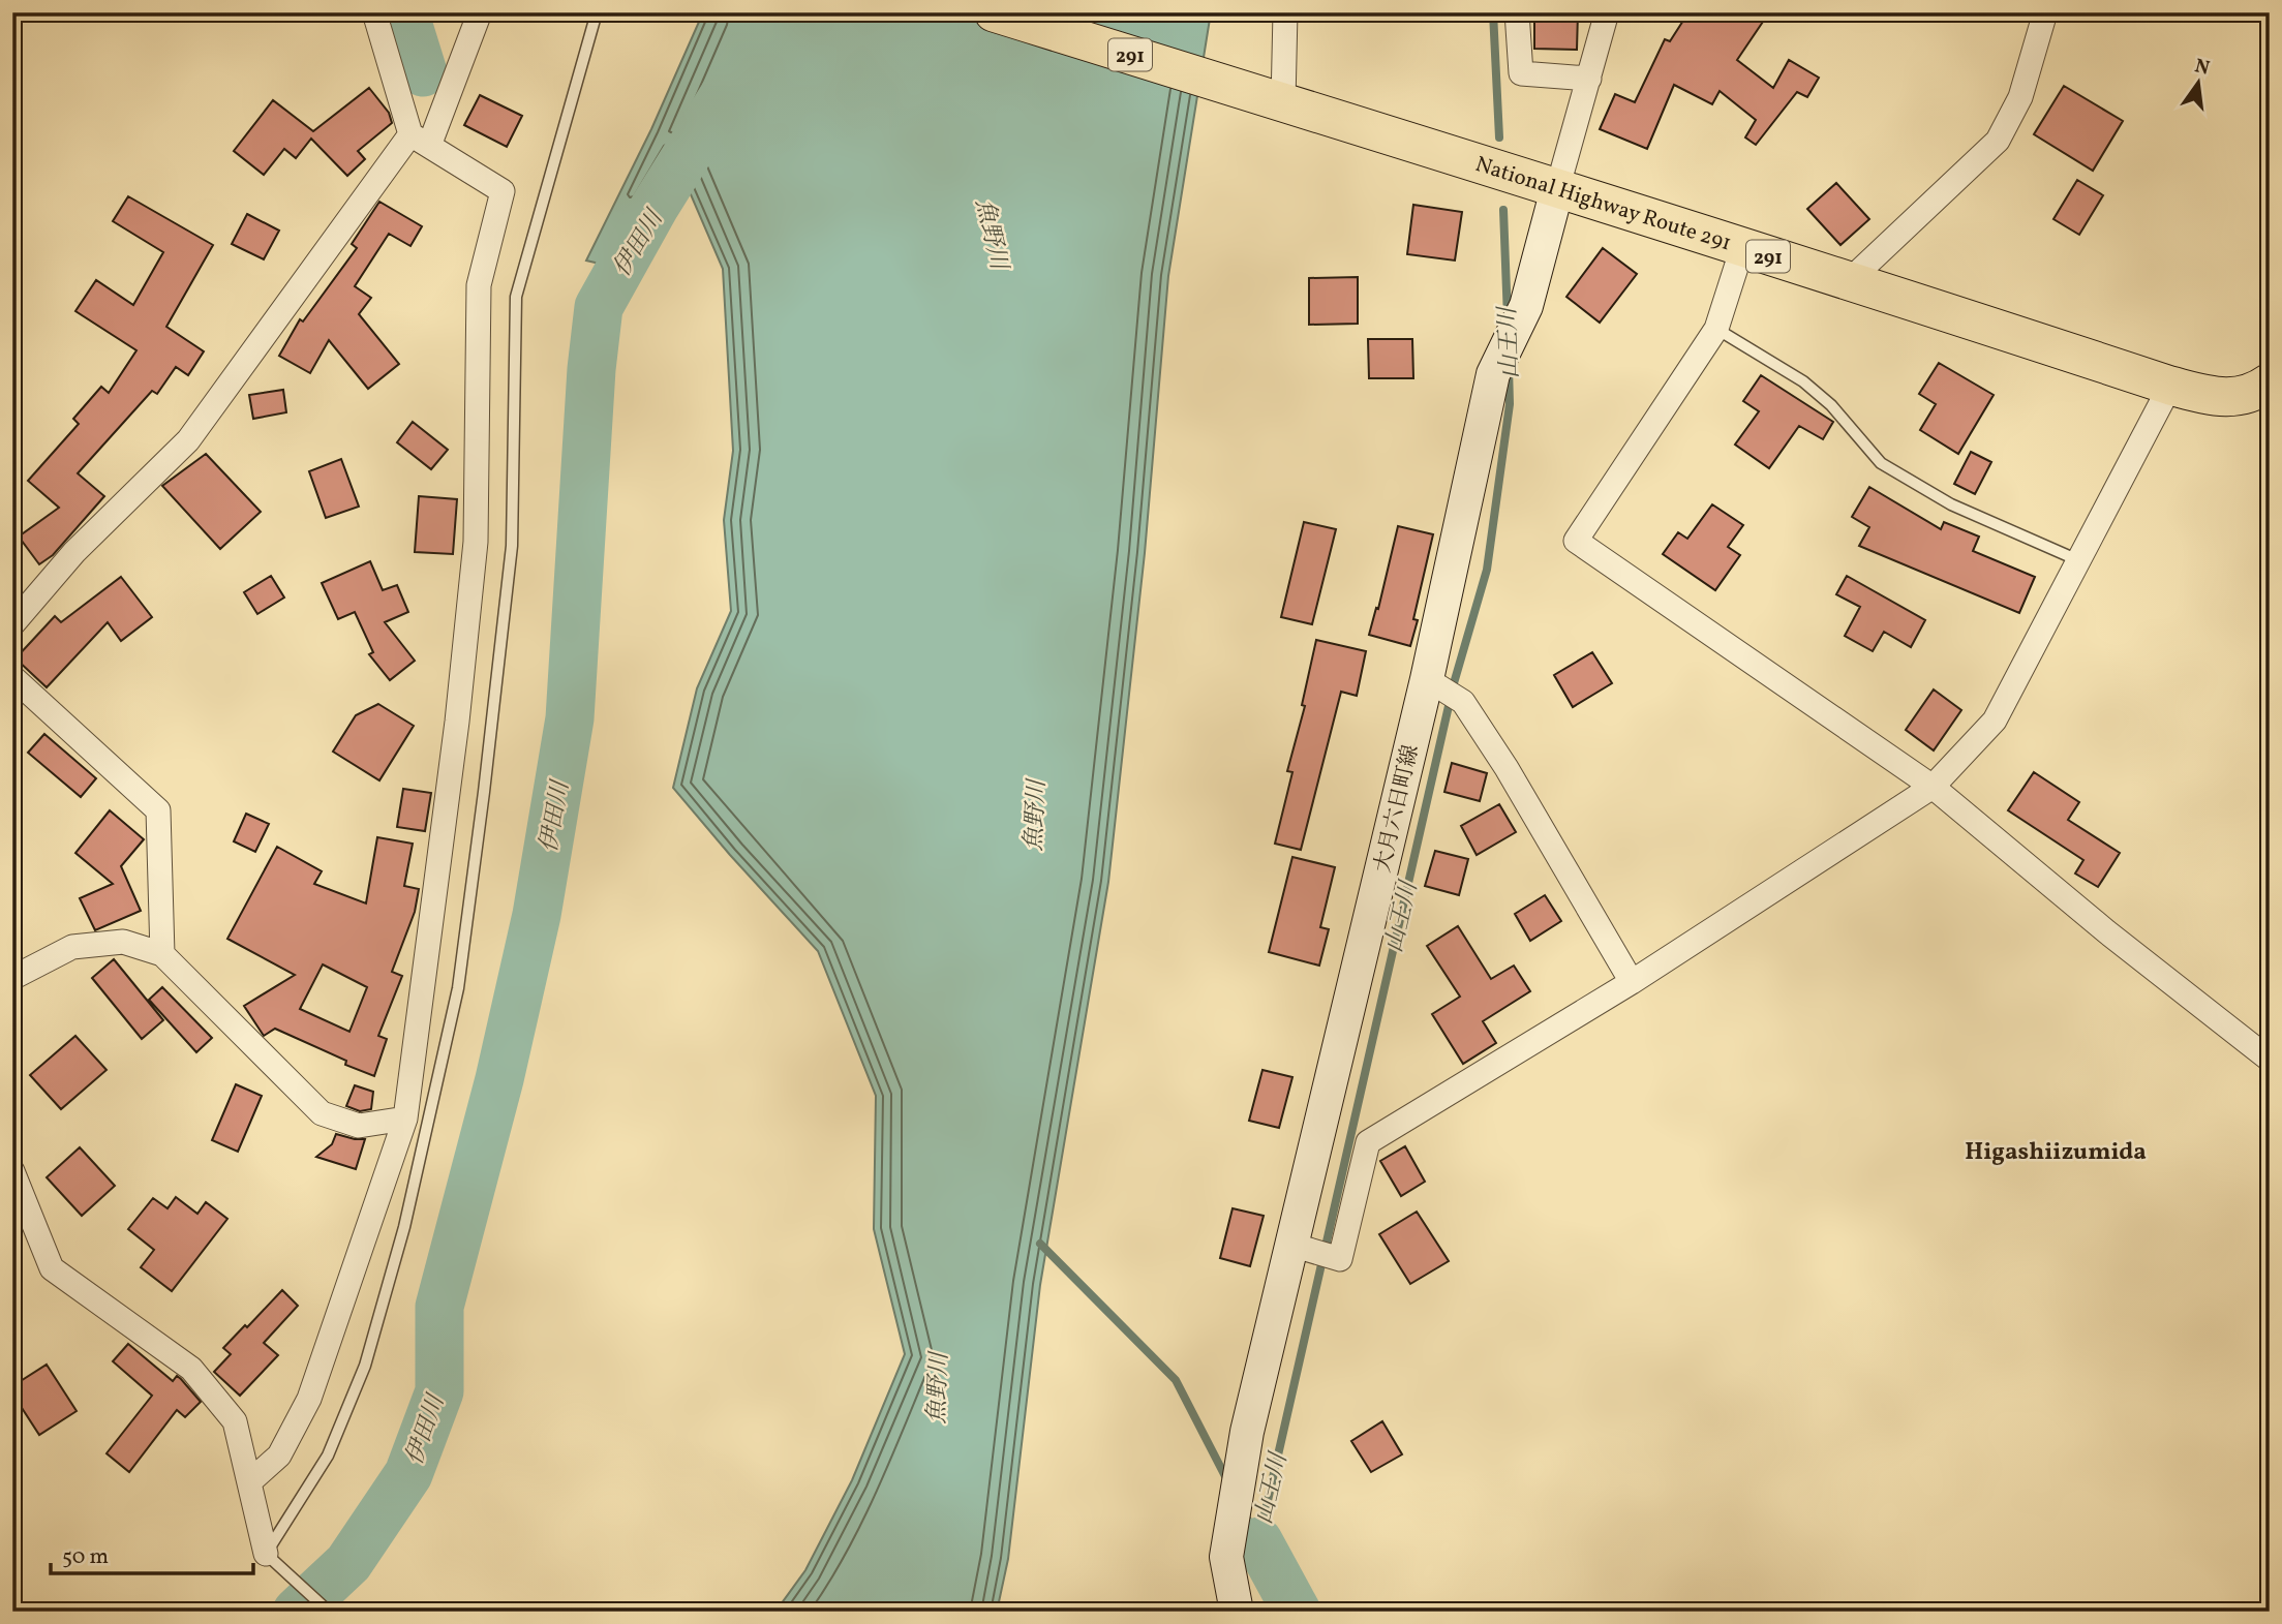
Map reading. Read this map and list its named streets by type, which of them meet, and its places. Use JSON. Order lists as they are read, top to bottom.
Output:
{
  "streets": {
    "highway": ["291", "National Highway Route 291"],
    "main road": ["大月六日町線"]
  },
  "crossings": [
    ["National Highway Route 291", "大月六日町線"]
  ],
  "districts": ["Higashiizumida"],
  "water": ["魚野川", "伊田川", "山王川"],
  "scale_bar": "50 m",
  "north": "top"
}
